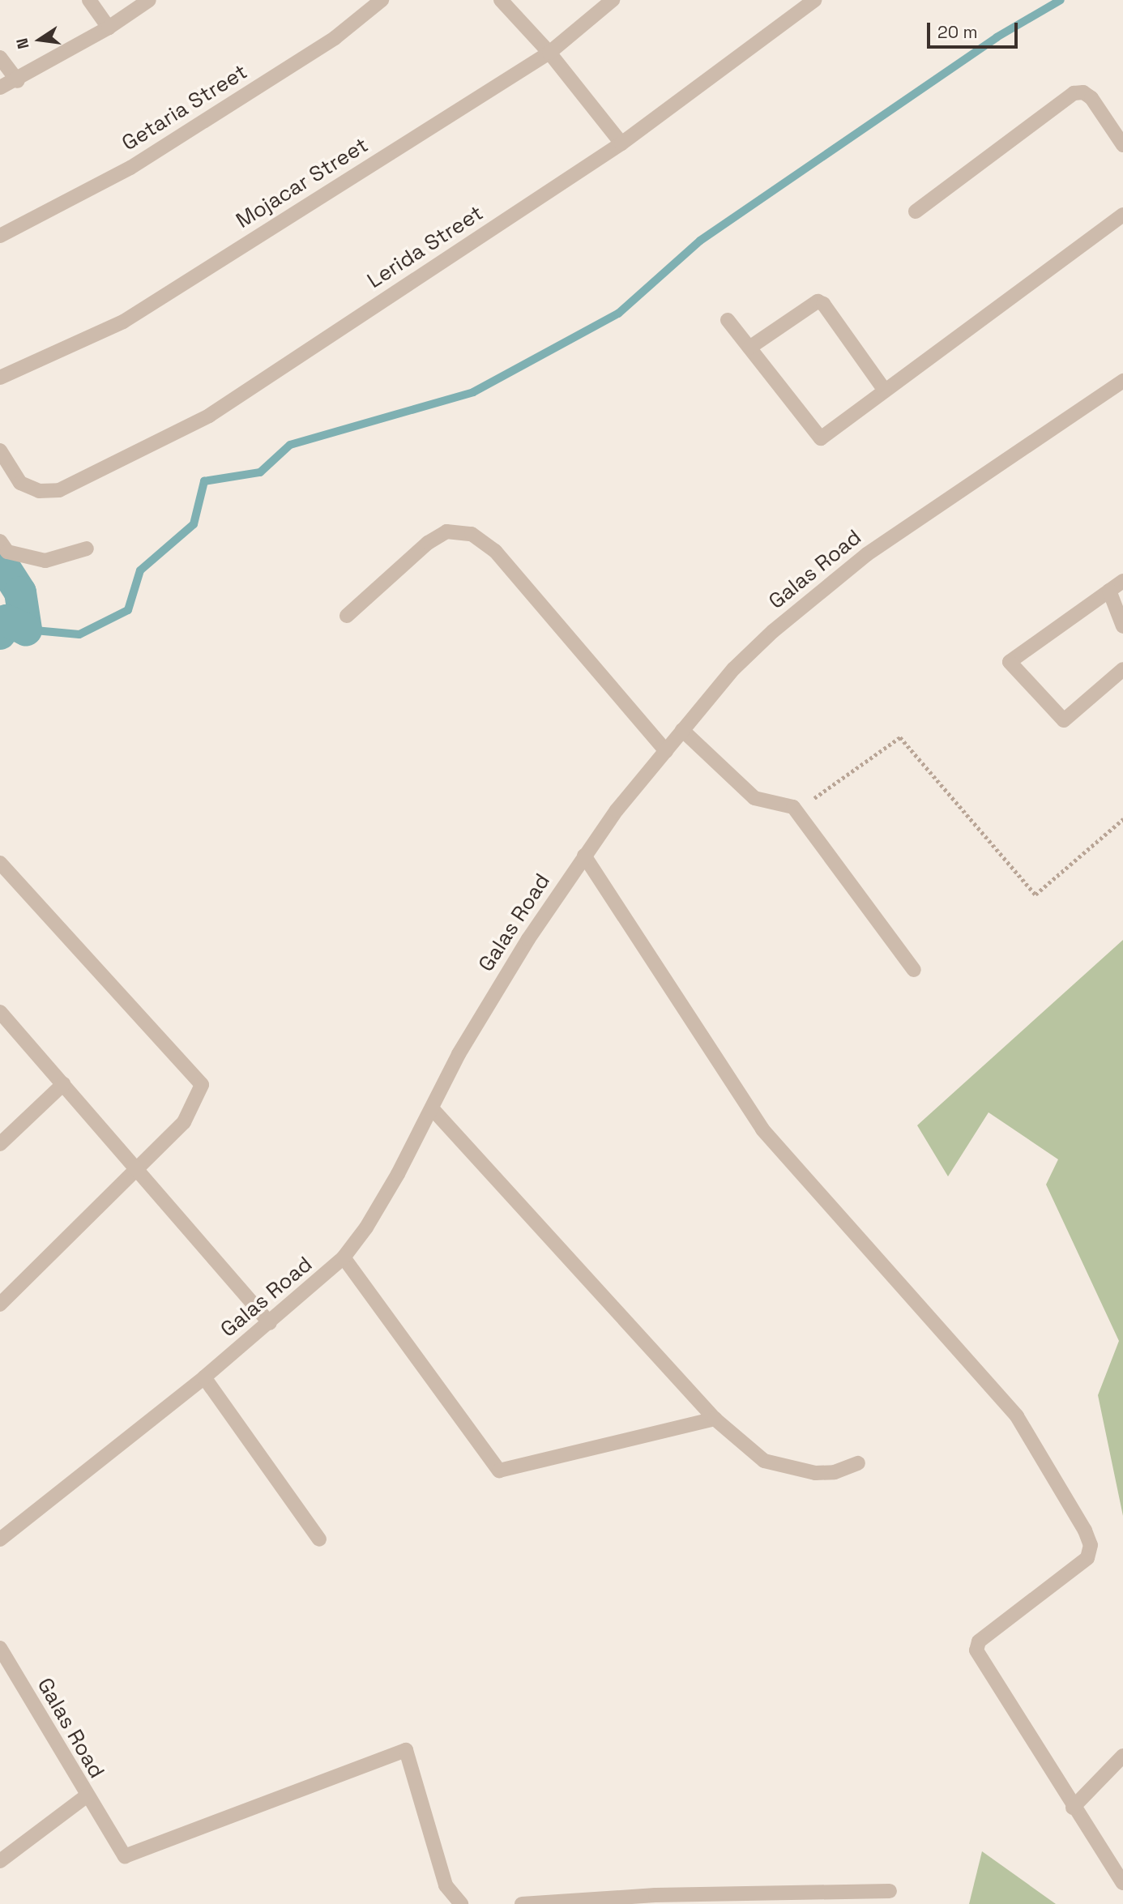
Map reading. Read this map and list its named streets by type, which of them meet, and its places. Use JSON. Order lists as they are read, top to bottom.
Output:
{
  "streets": {
    "street": [
      "Getaria Street",
      "Mojacar Street",
      "Lerida Street",
      "Galas Road"
    ]
  },
  "scale_bar": "20 m",
  "north": "left"
}
